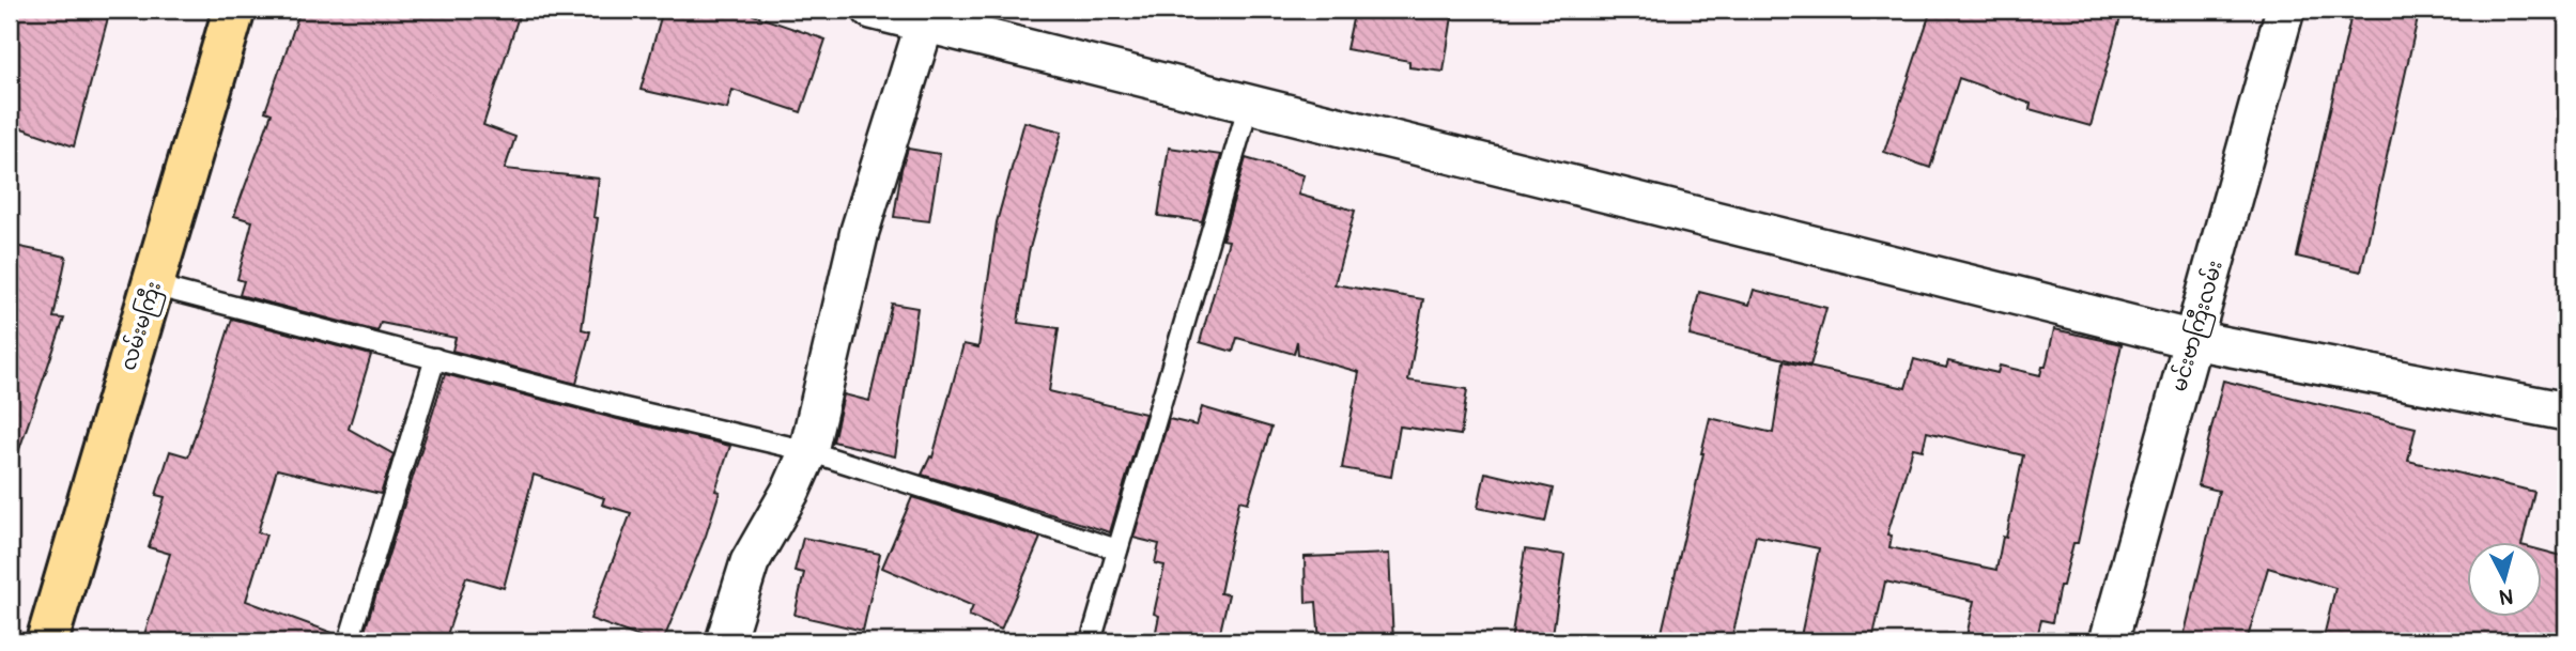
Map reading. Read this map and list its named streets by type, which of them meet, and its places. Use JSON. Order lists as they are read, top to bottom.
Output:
{
  "streets": {
    "main road": ["လမ်းမကြီး"],
    "street": ["မင်းဗာကြီးလမ်း"]
  },
  "north": "bottom"
}
